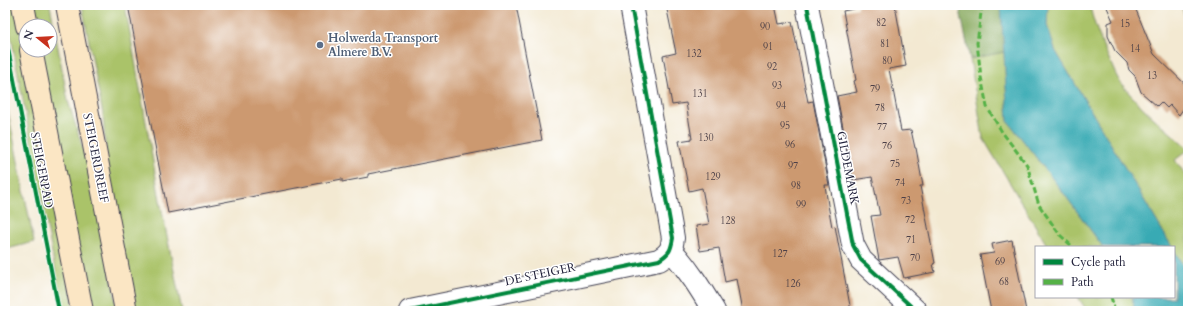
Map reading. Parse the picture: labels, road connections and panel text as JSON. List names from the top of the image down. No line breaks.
{"streets":{"main road":["STEIGERDREEF"],"street":["GILDEMARK","DE STEIGER"],"cycle path":["STEIGERPAD"]},"places":["Holwerda Transport Almere B.V."],"house_numbers":["82","15","90","81","91","14","132","80","92","13","93","79","131","94","78","95","77","130","96","76","75","97","129","74","98","73","99","72","128","71","127","70","69","68","126"],"legend":["Cycle path","Path"],"north":"left"}
